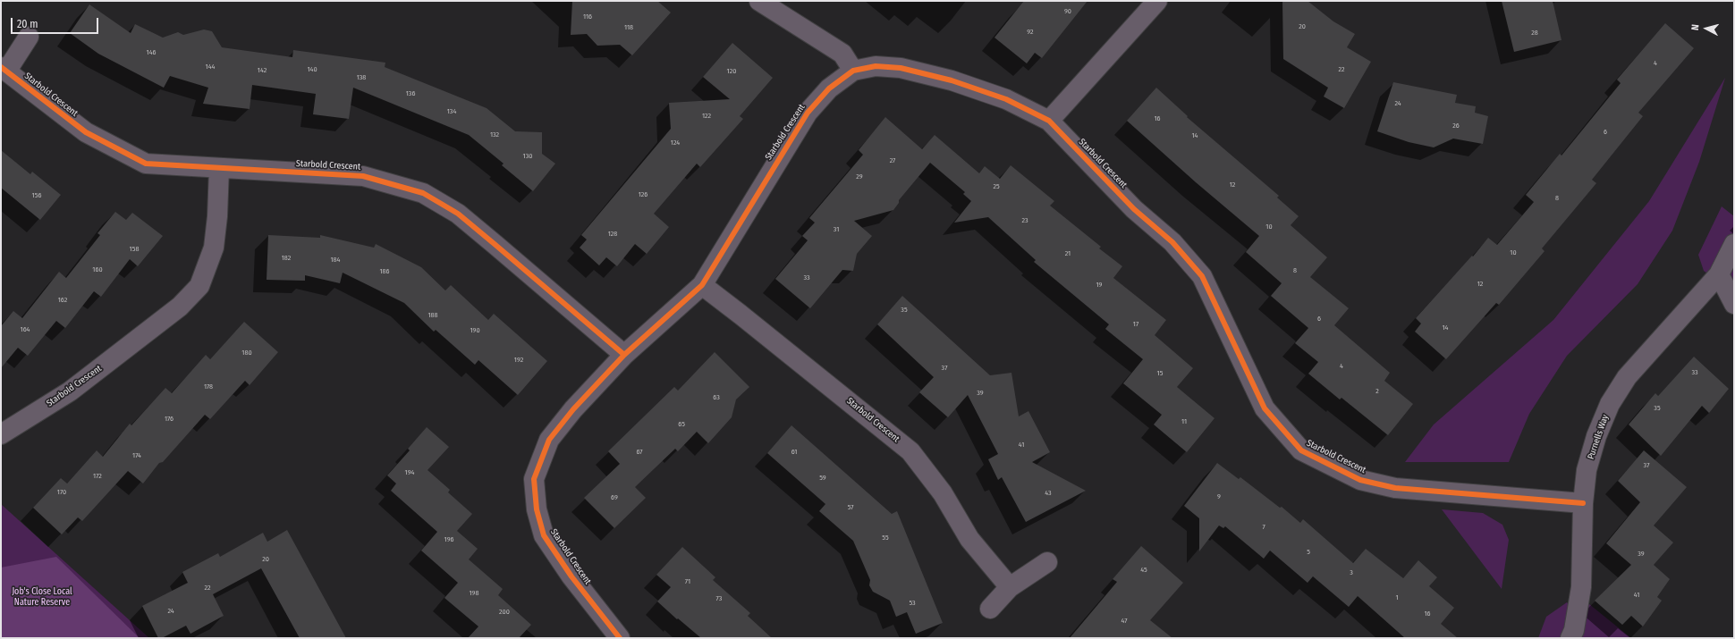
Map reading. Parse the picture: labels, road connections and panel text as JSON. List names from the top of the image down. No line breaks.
{"streets":{"street":["Starbold Crescent","Purnells Way"]},"crossings":[["Starbold Crescent","Purnells Way"]],"parks":["Job's Close Local Nature Reserve"],"house_numbers":["90","116","20","118","92","28","146","4","144","140","22","142","120","138","136","24","134","122","16","26","6","132","14","124","130","27","29","12","25","126","156","8","23","10","31","128","158","10","21","182","184","160","8","186","33","12","19","162","35","188","6","17","14","164","190","180","192","4","37","33","15","178","2","39","63","35","176","11","65","41","67","61","174","37","194","172","59","170","43","9","69","57","7","55","196","5","39","20","45","3","71","22","198","41","1","73","53","24","200","16","47"],"scale_bar":"20 m","north":"left"}
